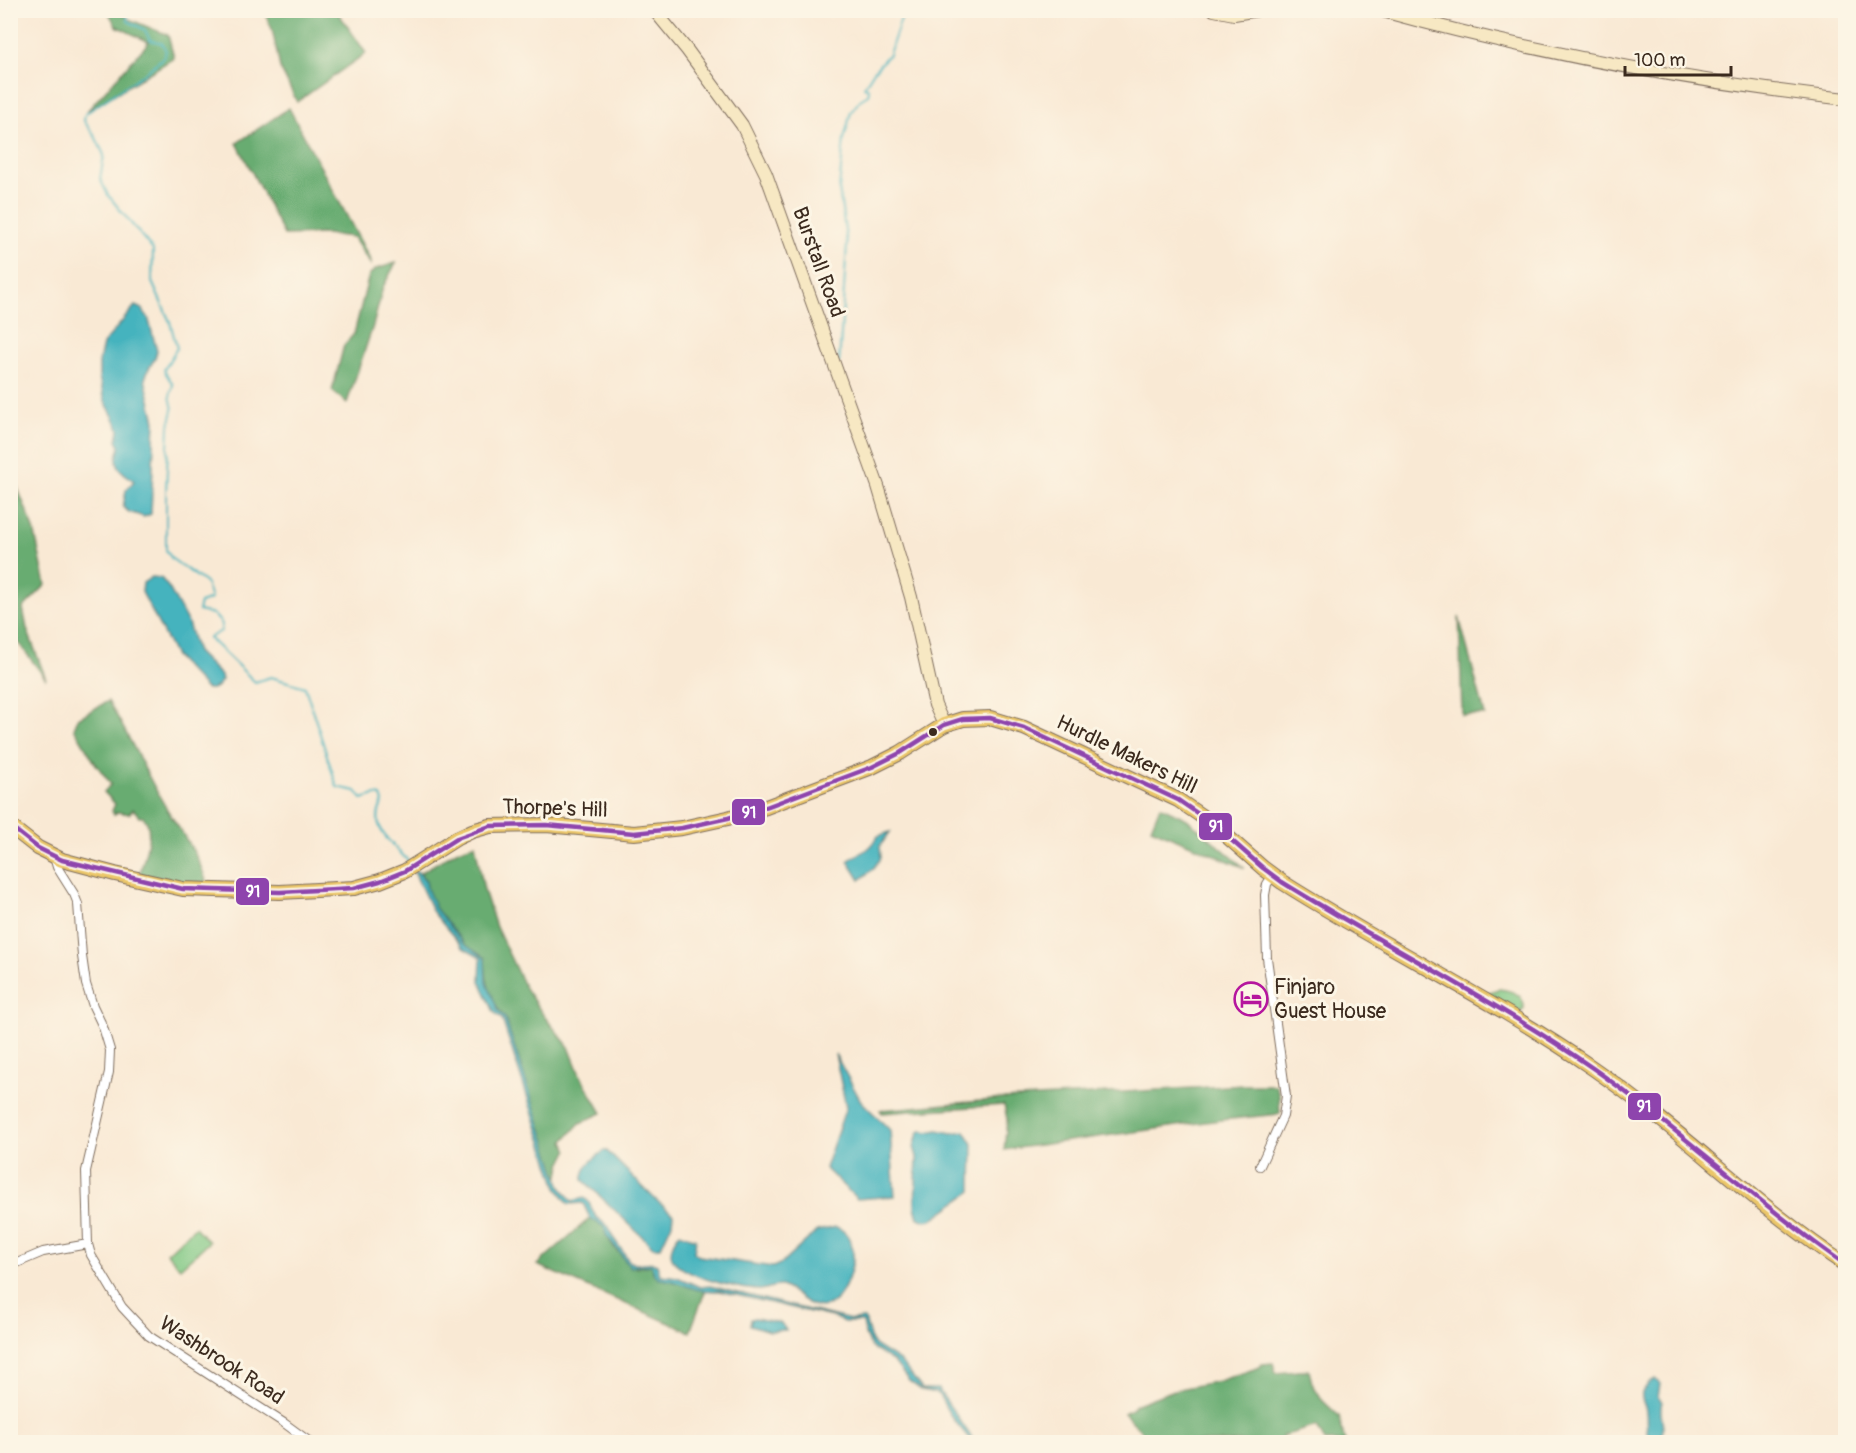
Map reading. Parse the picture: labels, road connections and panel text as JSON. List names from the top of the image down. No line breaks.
{"streets":{"main road":["Hurdle Makers Hill","Thorpe's Hill"],"street":["Burstall Road","Washbrook Road"]},"crossings":[["Burstall Road","Hurdle Makers Hill"],["Burstall Road","Thorpe's Hill"],["Hurdle Makers Hill","Thorpe's Hill"],["Thorpe's Hill","Washbrook Road"]],"places":{"hotel":["Finjaro Guest House"]},"lines":["transit line 91"],"scale_bar":"100 m"}
